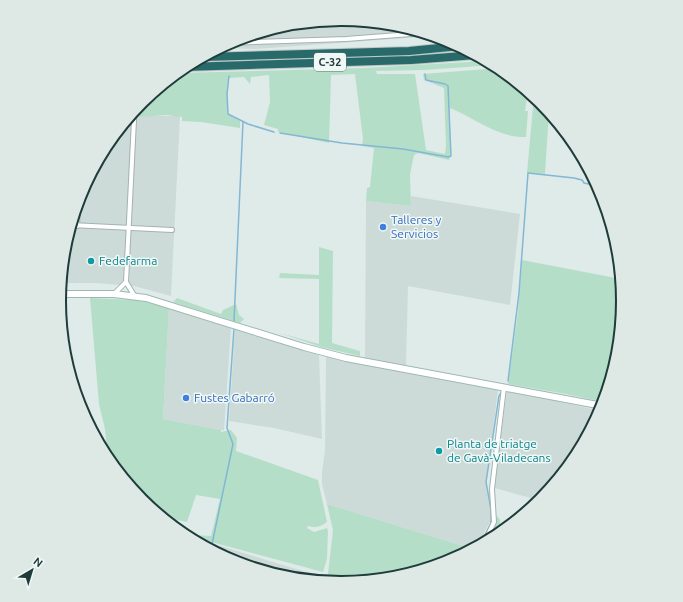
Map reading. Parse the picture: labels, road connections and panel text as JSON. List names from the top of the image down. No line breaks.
{"streets":{"highway":["C-32"]},"places":["Talleres y Servicios","Fedefarma","Fustes Gabarró","Planta de triatge de Gavà-Viladecans"],"north":"top right"}
